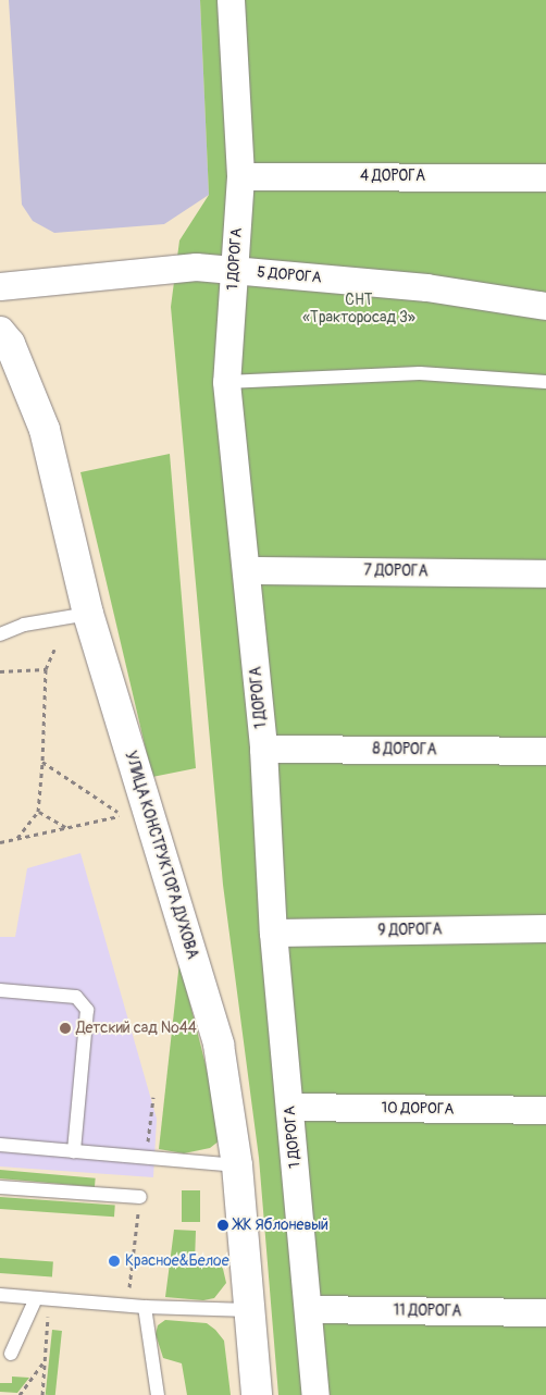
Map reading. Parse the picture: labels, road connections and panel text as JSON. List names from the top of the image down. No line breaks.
{"streets":{"street":["4 ДОРОГА","1 ДОРОГА","5 ДОРОГА","7 ДОРОГА","8 ДОРОГА","УЛИЦА КОНСТРУКТОРА ДУХОВА","9 ДОРОГА","10 ДОРОГА","11 ДОРОГА"]},"crossings":[["4 ДОРОГА","1 ДОРОГА"],["1 ДОРОГА","5 ДОРОГА"],["1 ДОРОГА","7 ДОРОГА"],["1 ДОРОГА","8 ДОРОГА"],["1 ДОРОГА","9 ДОРОГА"],["1 ДОРОГА","10 ДОРОГА"],["1 ДОРОГА","11 ДОРОГА"]],"parks":["СНТ «Тракторосад 3»"],"places":["Детский сад №44","ЖК Яблоневый","Красное&Белое"]}
